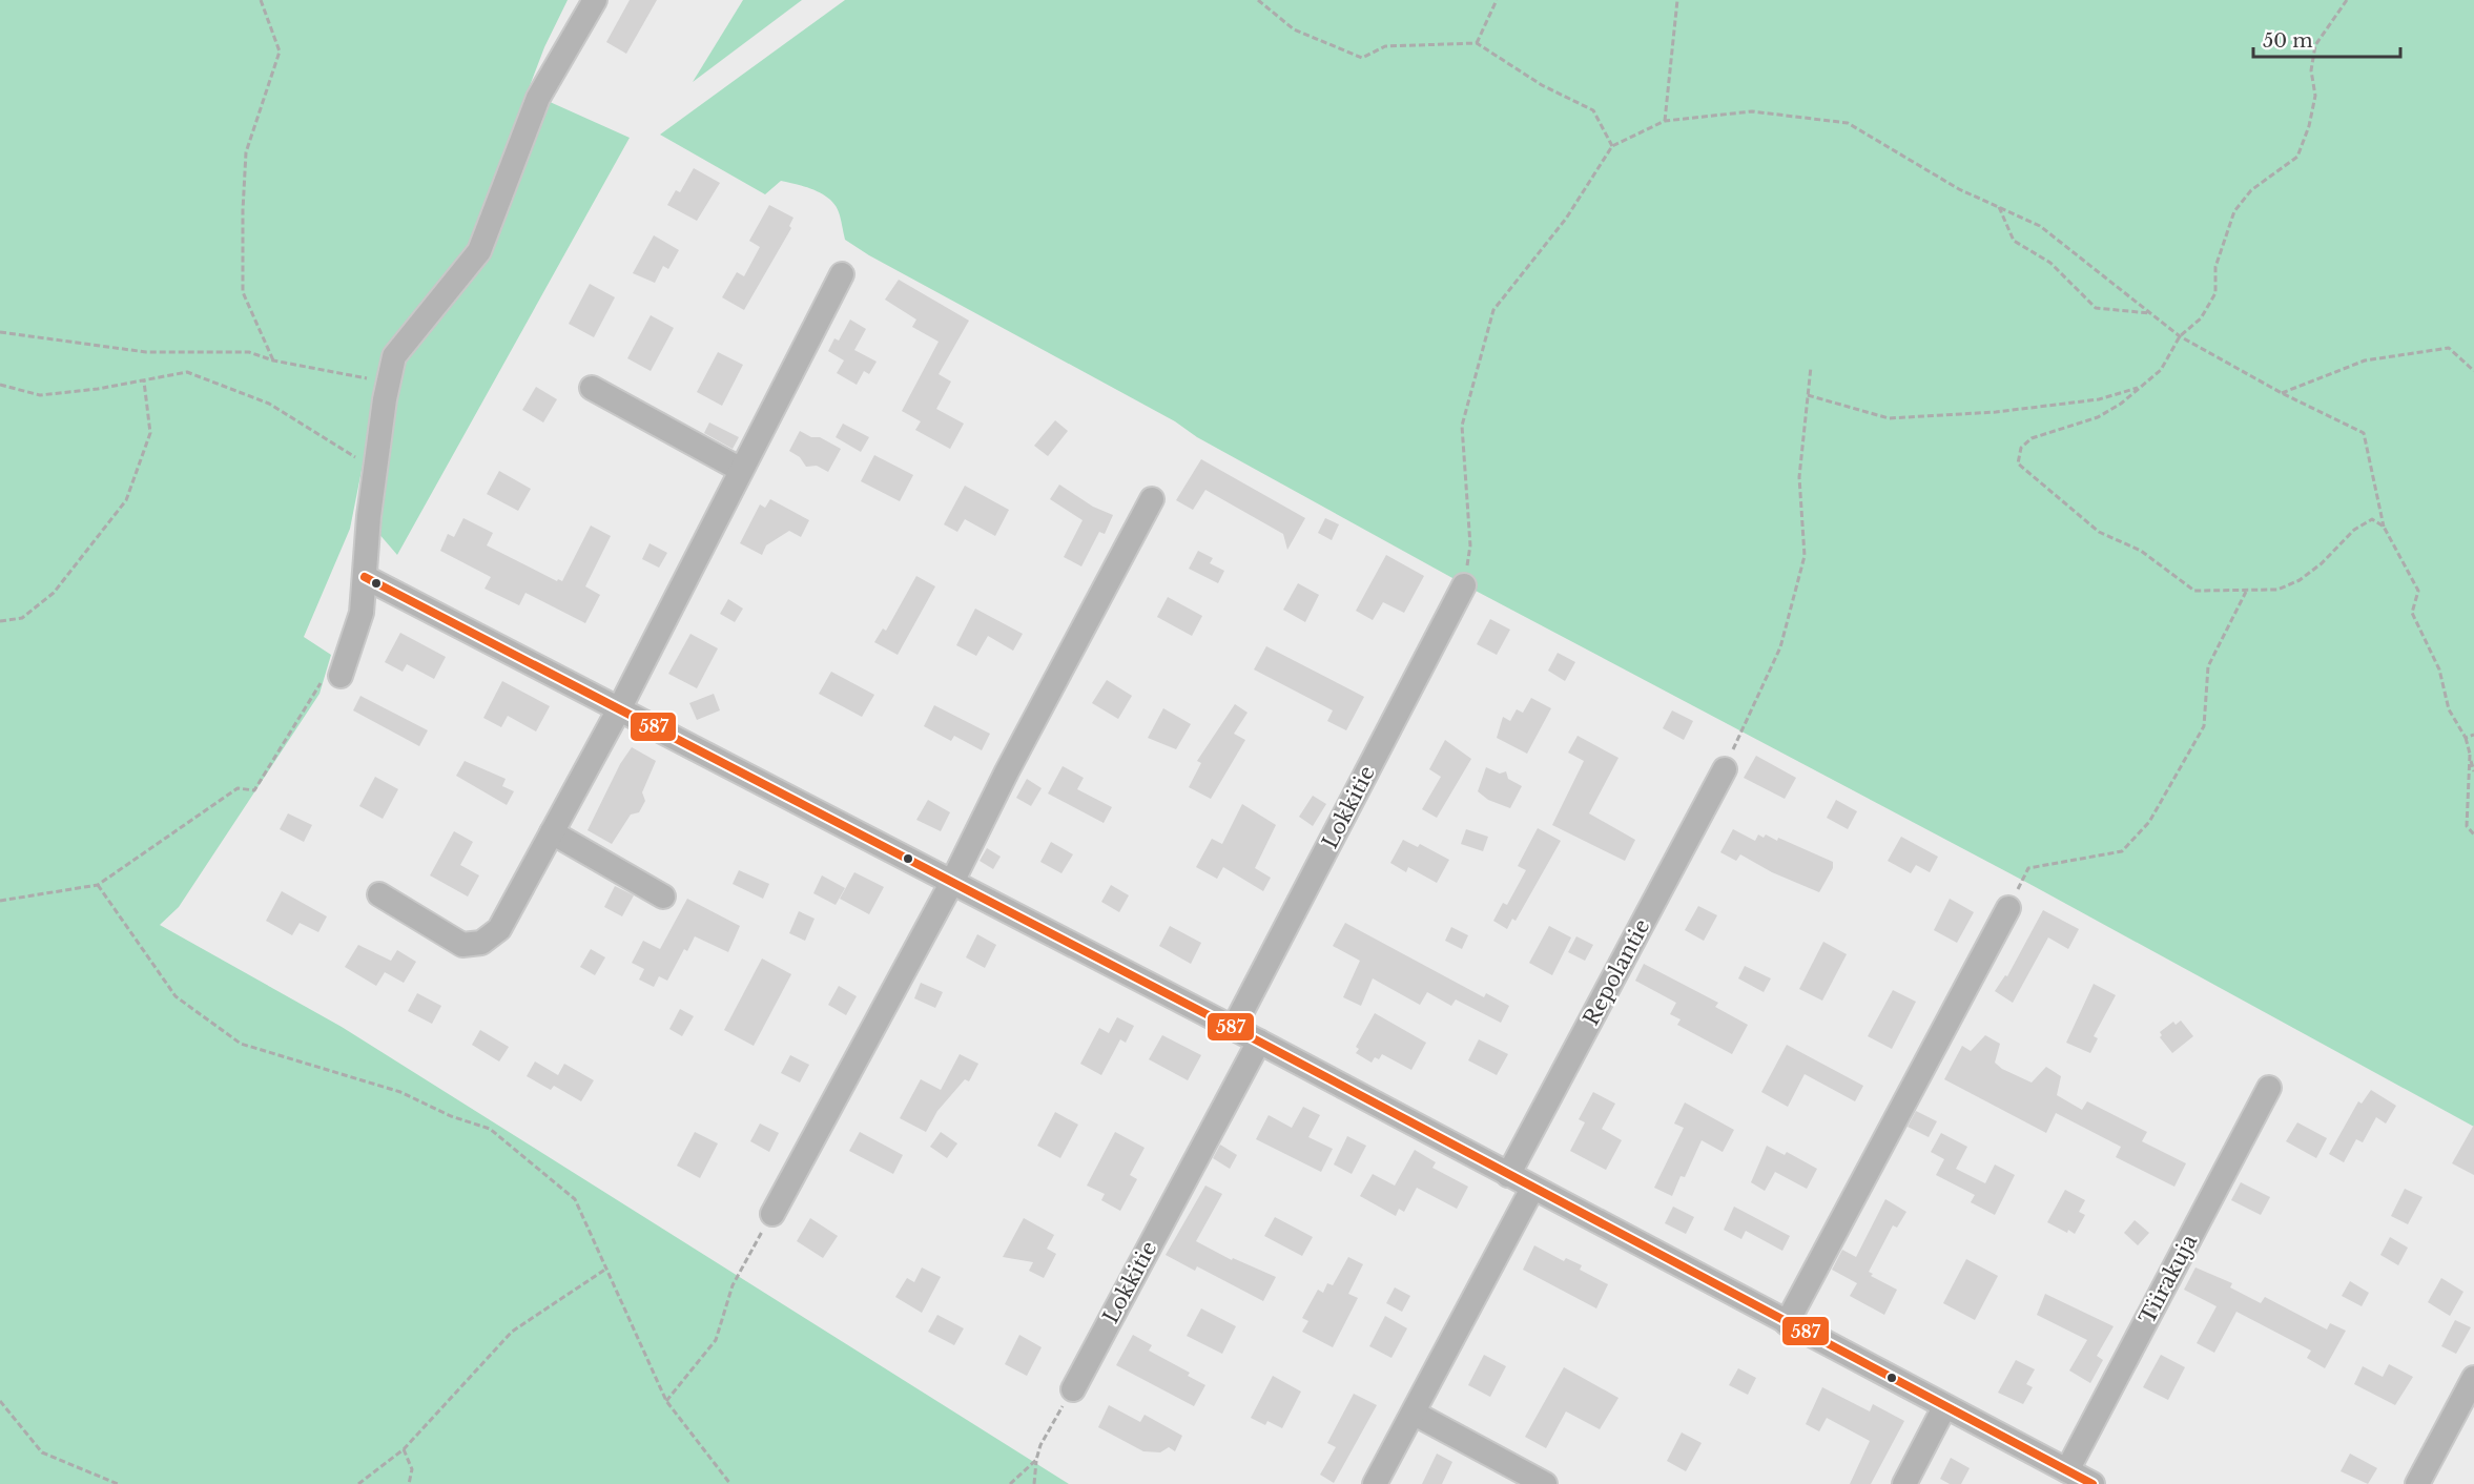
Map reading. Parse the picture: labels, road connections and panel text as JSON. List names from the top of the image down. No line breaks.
{"streets":{"street":["Lokkitie","Repolantie","Tiirakuja"]},"lines":["transit line 587"],"scale_bar":"50 m"}
